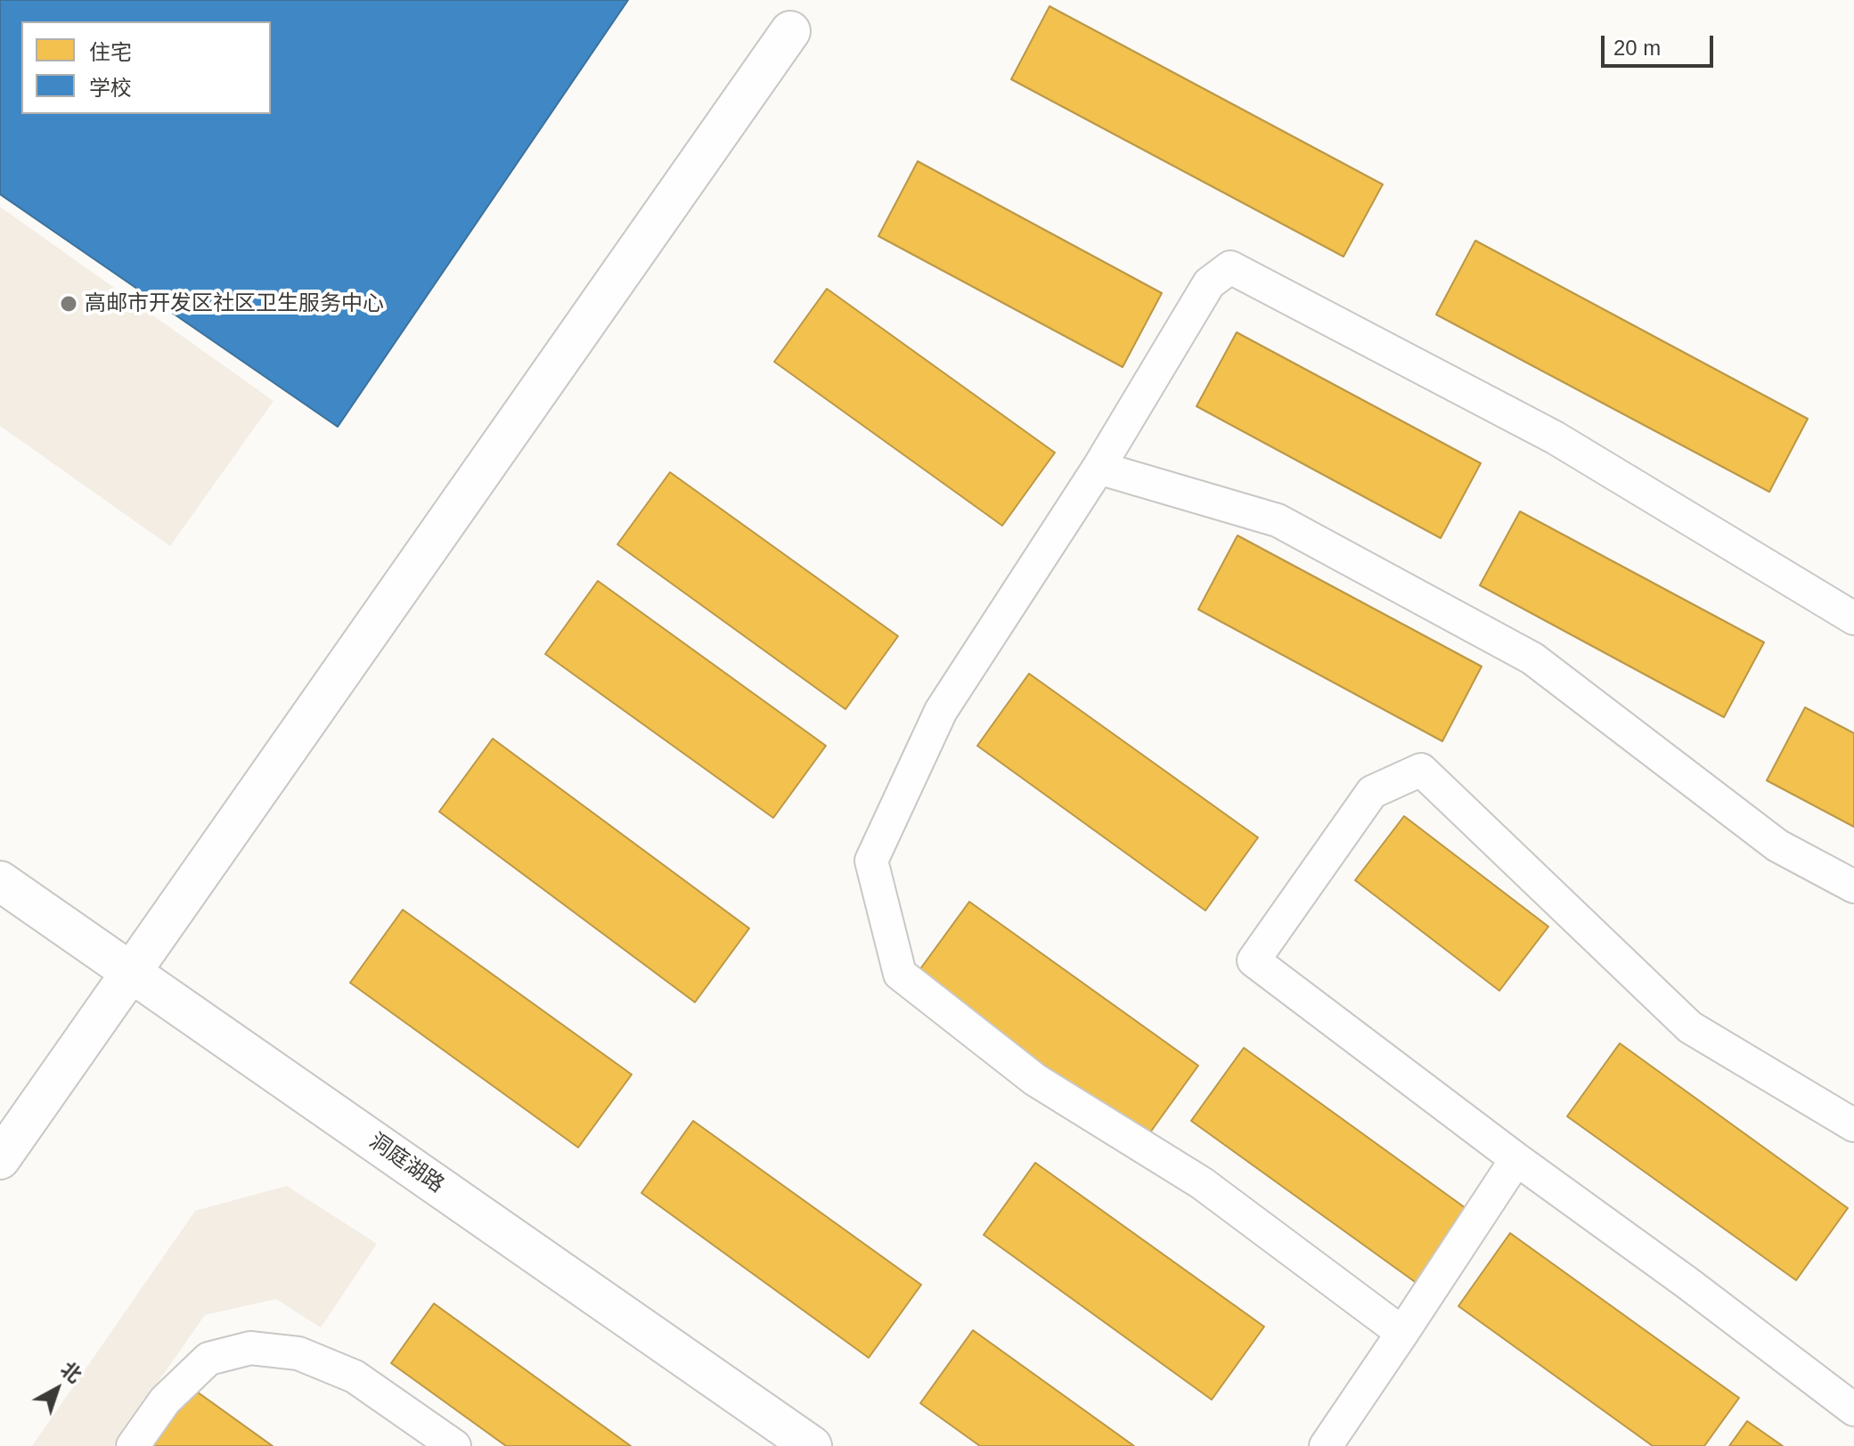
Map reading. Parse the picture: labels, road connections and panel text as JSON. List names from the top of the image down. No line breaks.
{"streets":{"street":["洞庭湖路"]},"places":["高邮市开发区社区卫生服务中心"],"legend":["住宅","学校"],"scale_bar":"20 m","north":"top right"}
